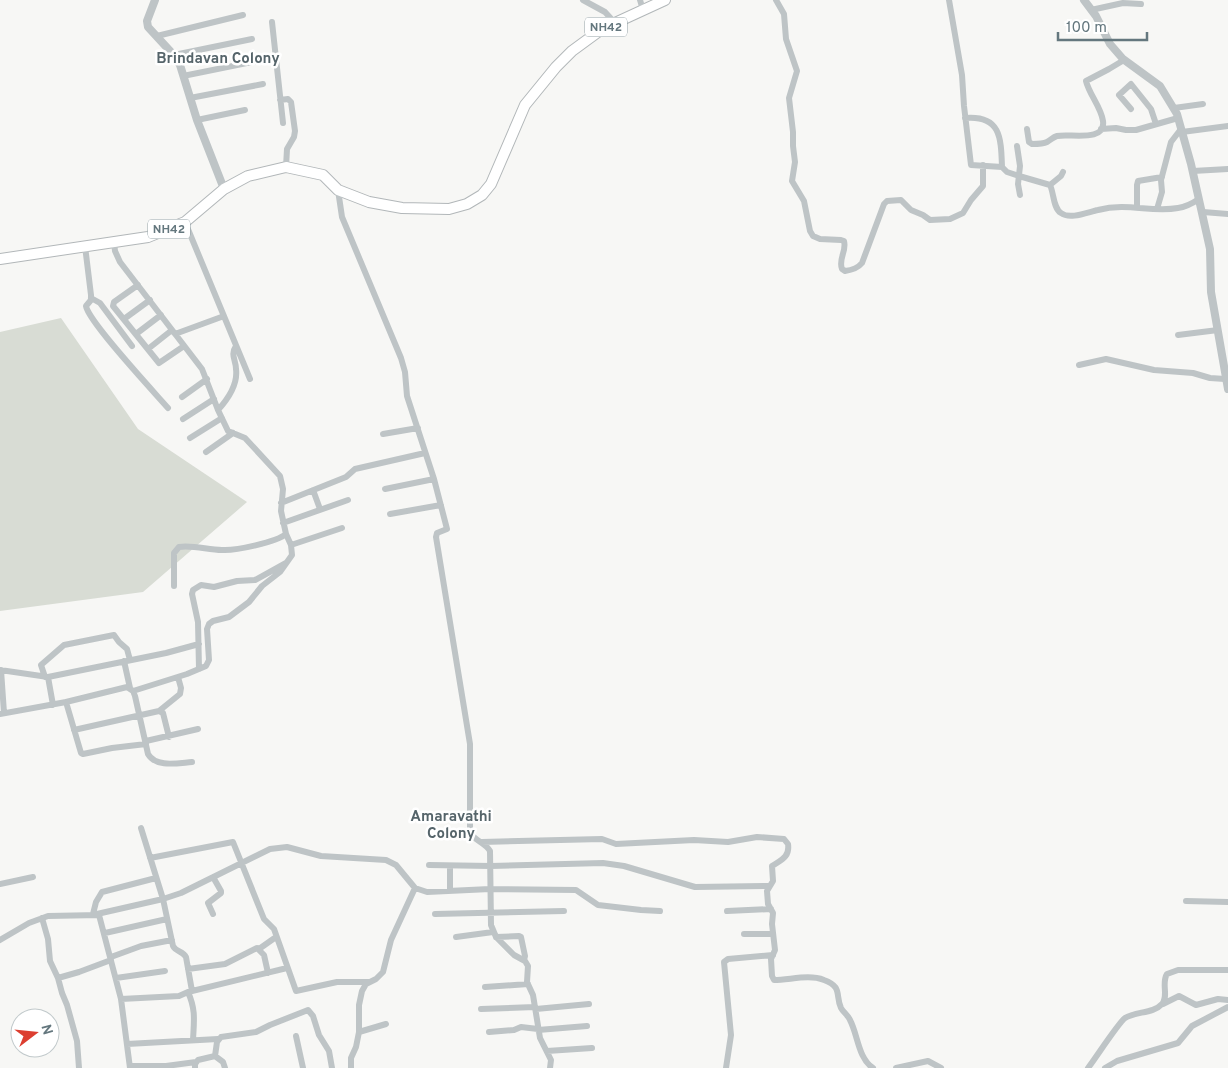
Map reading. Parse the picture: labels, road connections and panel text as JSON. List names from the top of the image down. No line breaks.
{"streets":{"highway":["NH42"]},"districts":["Brindavan Colony","Amaravathi Colony"],"scale_bar":"100 m","north":"right"}
